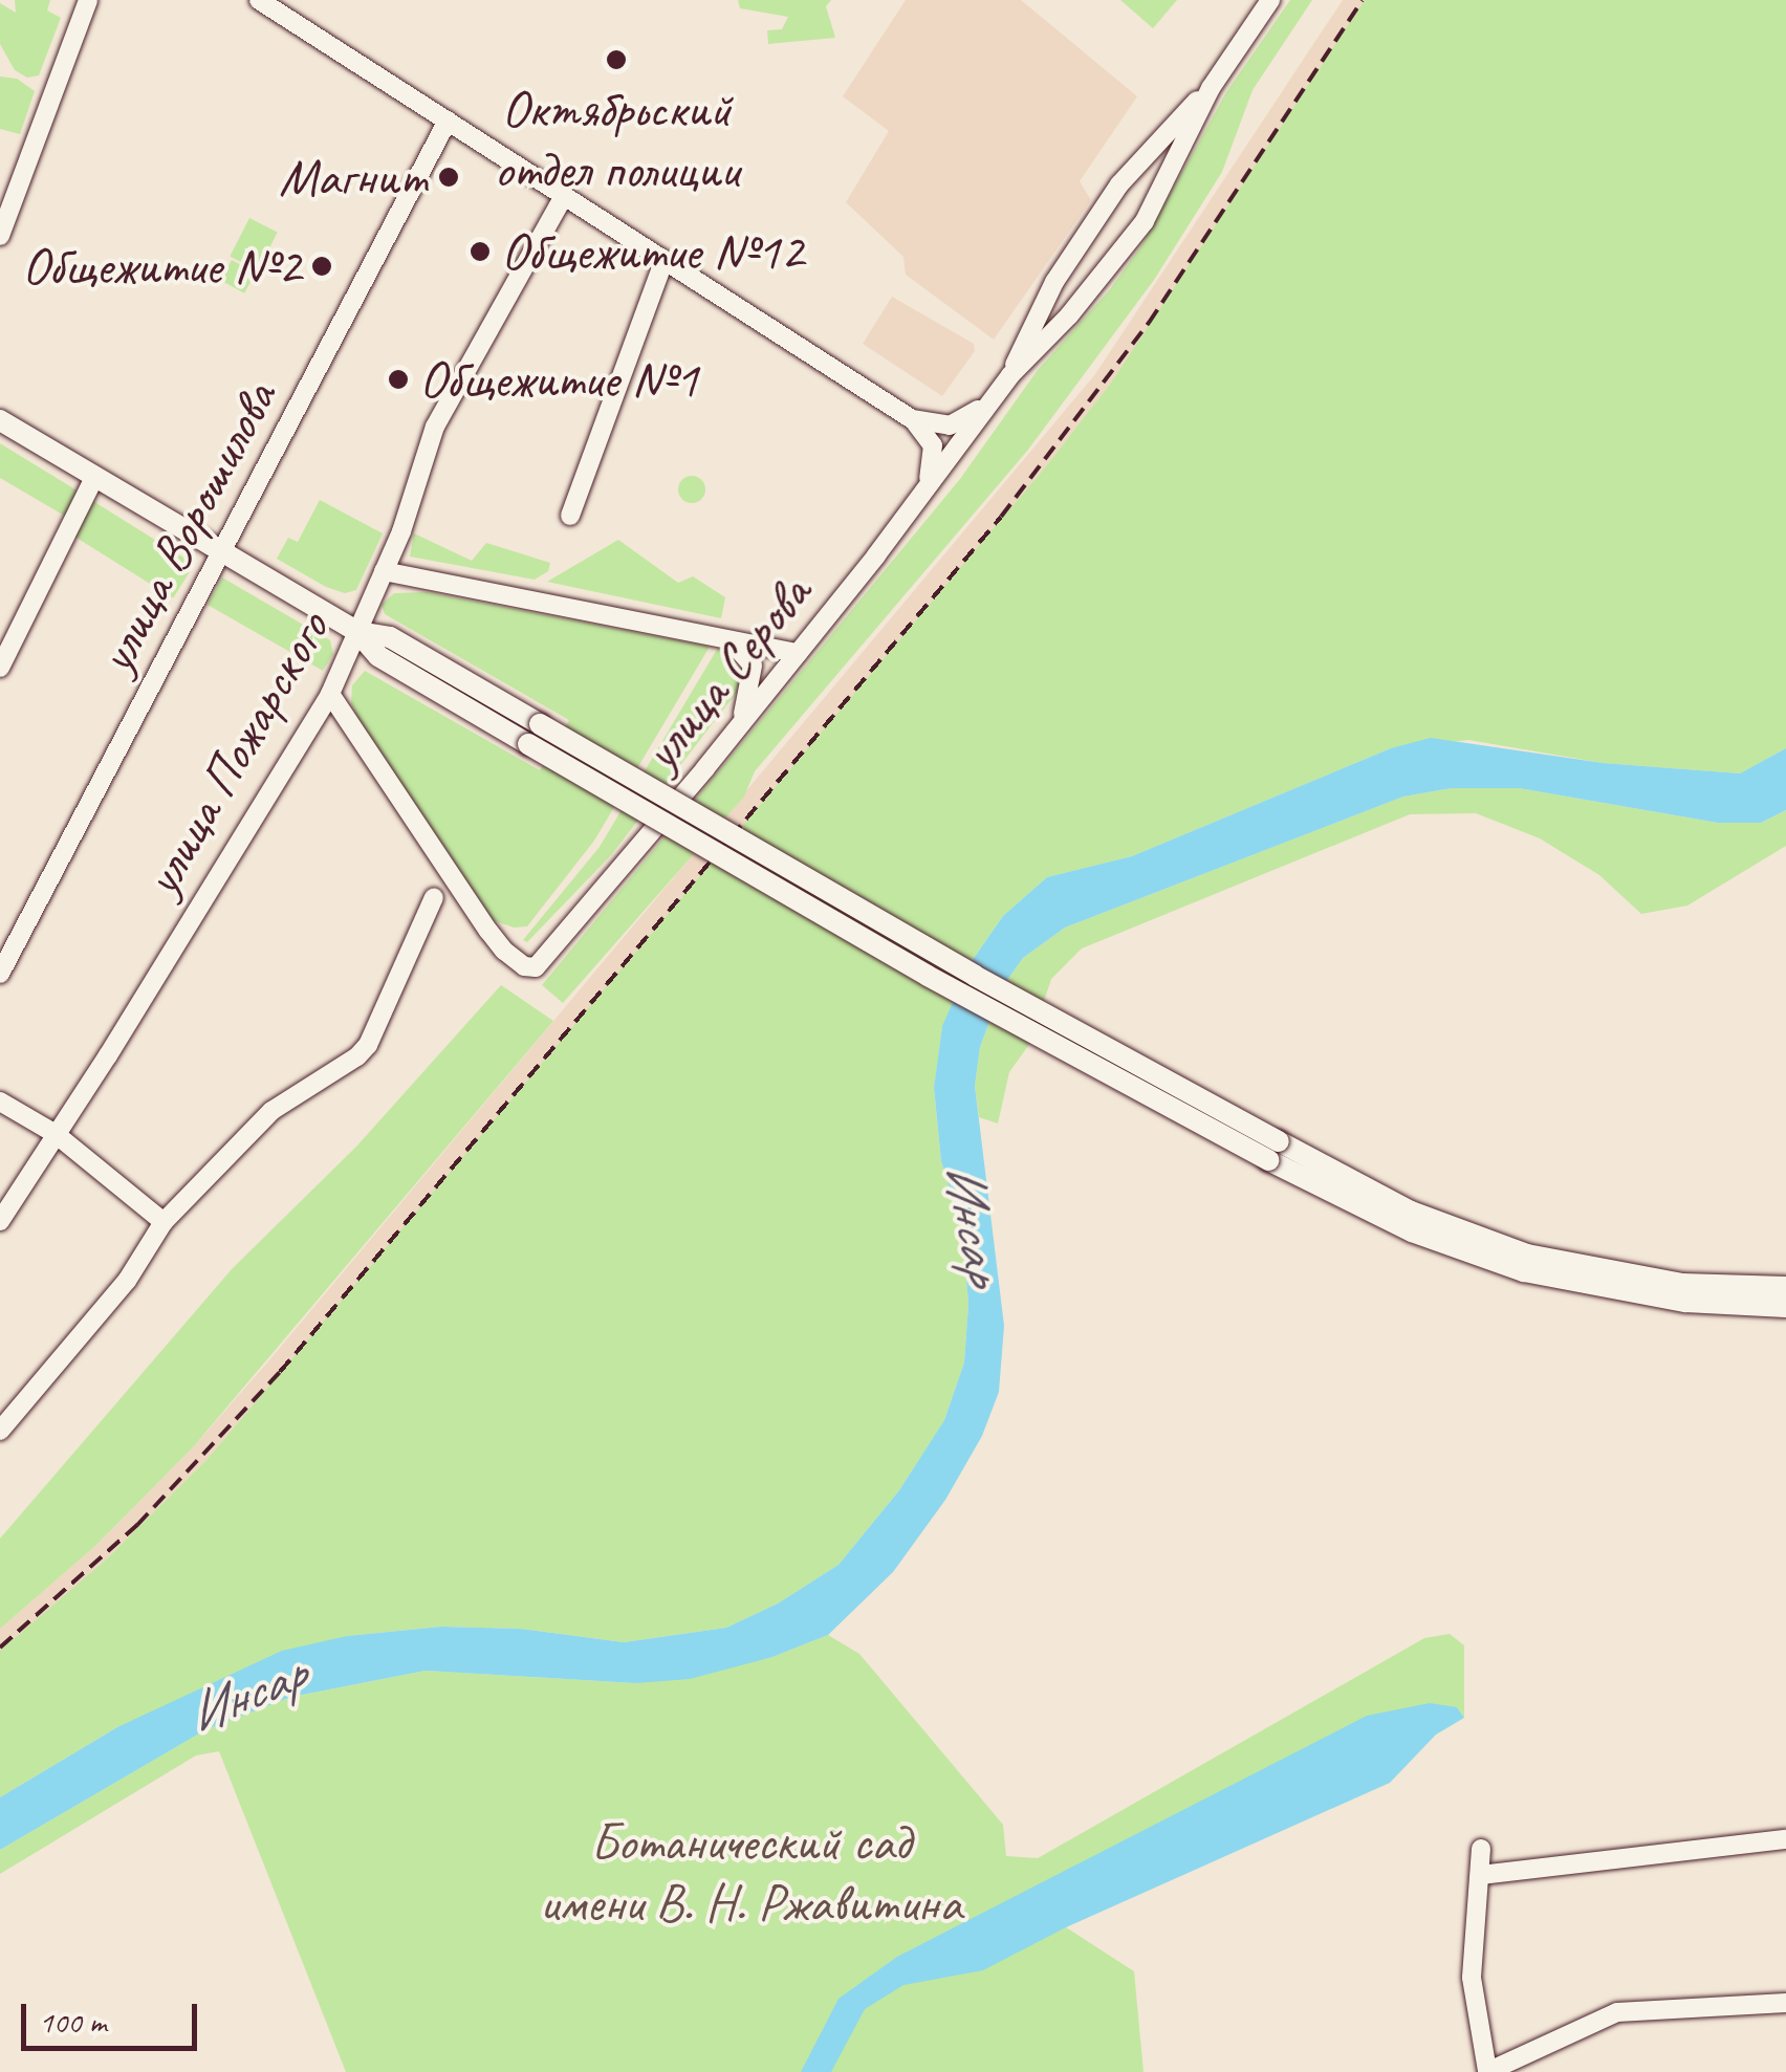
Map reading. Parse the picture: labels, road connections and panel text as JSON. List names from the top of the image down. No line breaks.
{"streets":{"street":["улица Ворошилова","улица Серова","улица Пожарского"]},"crossings":[["улица Серова","улица Пожарского"]],"water":["Инсар"],"parks":["Ботанический сад имени В. Н. Ржавитина"],"places":["Октябрьский отдел полиции","Магнит","Общежитие №12","Общежитие №2","Общежитие №1"],"scale_bar":"100 m"}
